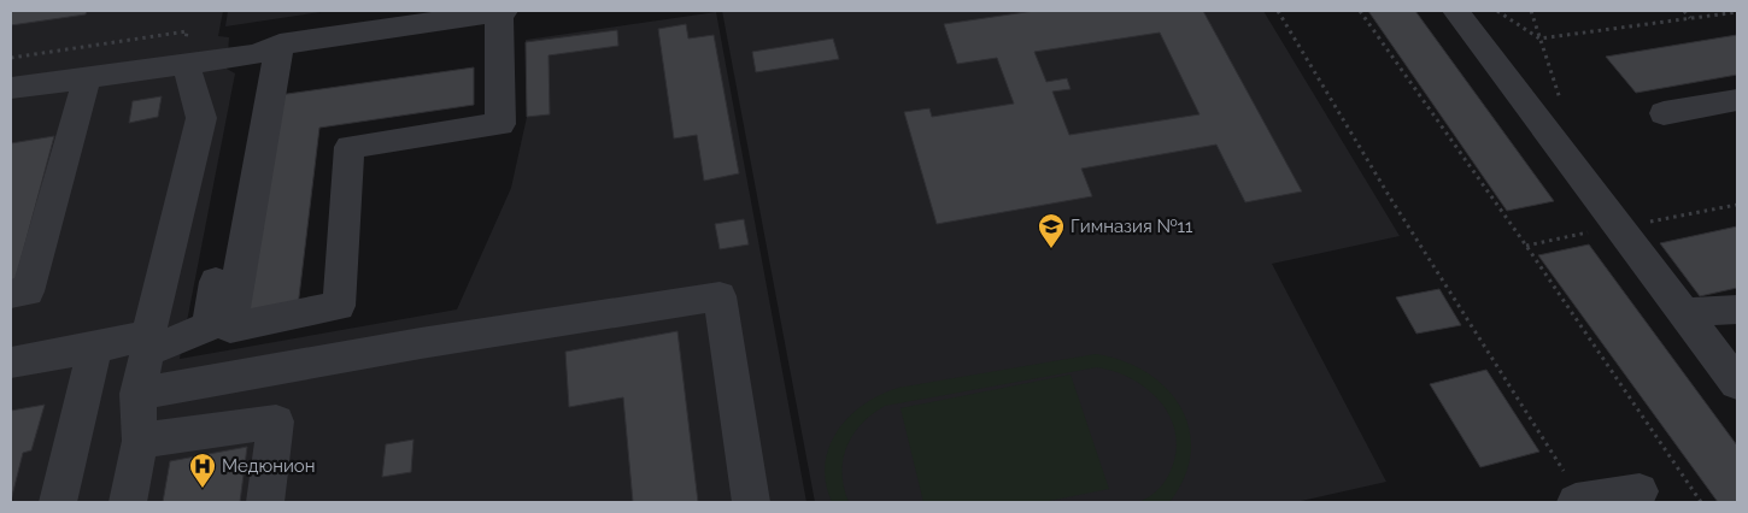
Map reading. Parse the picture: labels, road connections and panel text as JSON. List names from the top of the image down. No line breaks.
{"places":{"school or university":["Гимназия №11"],"hospital":["Медюнион"]}}
